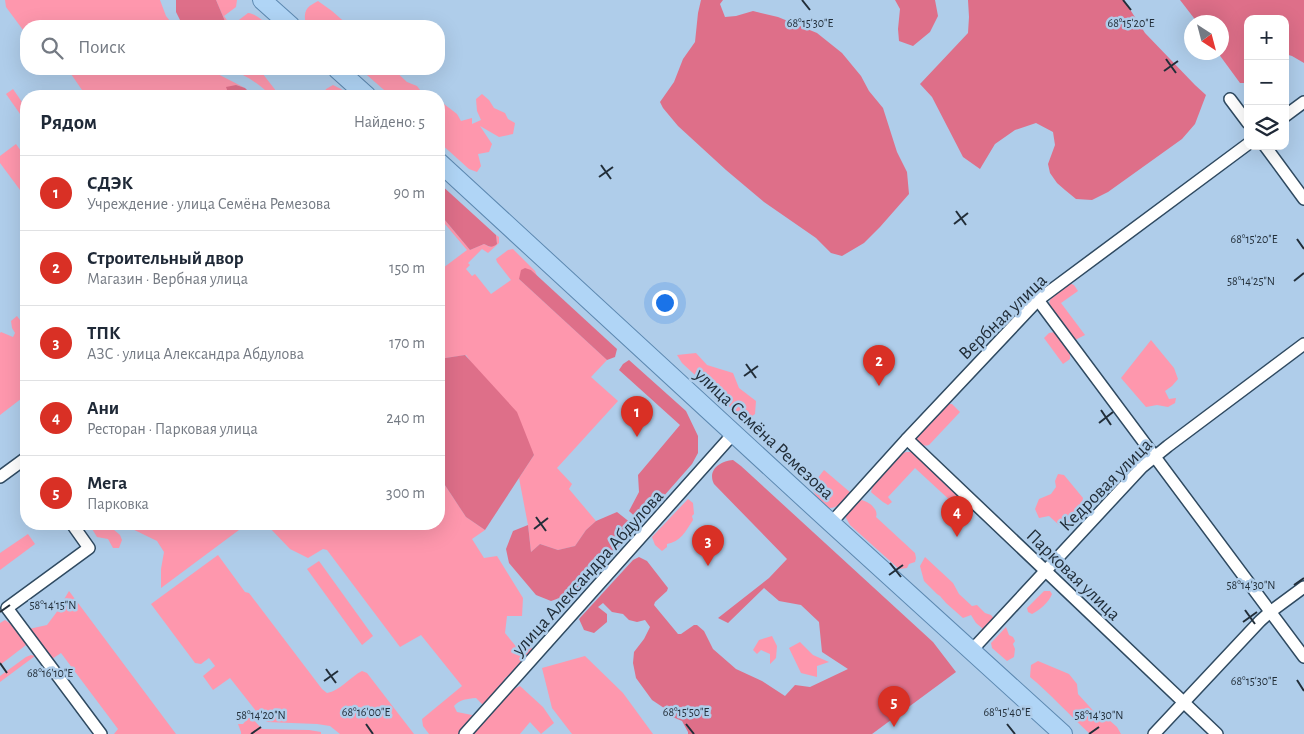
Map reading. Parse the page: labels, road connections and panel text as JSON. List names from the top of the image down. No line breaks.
{"streets":{"main road":["улица Семёна Ремезова"],"street":["Вербная улица","Кедровая улица","улица Александра Абдулова","Парковая улица"]},"crossings":[["Вербная улица","улица Семёна Ремезова"],["Вербная улица","Парковая улица"],["улица Семёна Ремезова","Кедровая улица"],["улица Семёна Ремезова","улица Александра Абдулова"],["Кедровая улица","Парковая улица"]],"north":"bottom right","page":{"map_buttons":["+","−"],"search":"Поиск","heading":["Рядом","Найдено: 5"],"list":[{"mark":"1","name":"СДЭК","note":"Учреждение · улица Семёна Ремезова","value":"90 m"},{"mark":"2","name":"Строительный двор","note":"Магазин · Вербная улица","value":"150 m"},{"mark":"3","name":"ТПК","note":"АЗС · улица Александра Абдулова","value":"170 m"},{"mark":"4","name":"Ани","note":"Ресторан · Парковая улица","value":"240 m"},{"mark":"5","name":"Мега","note":"Парковка","value":"300 m"}],"pins":["2","1","4","3","5"]},"coordinates":["68°15'30\"E","68°15'20\"E","58°14'25\"N","58°14'30\"N","58°14'15\"N","68°16'10\"E","68°16'00\"E","68°15'50\"E","68°15'40\"E","58°14'20\"N"]}
